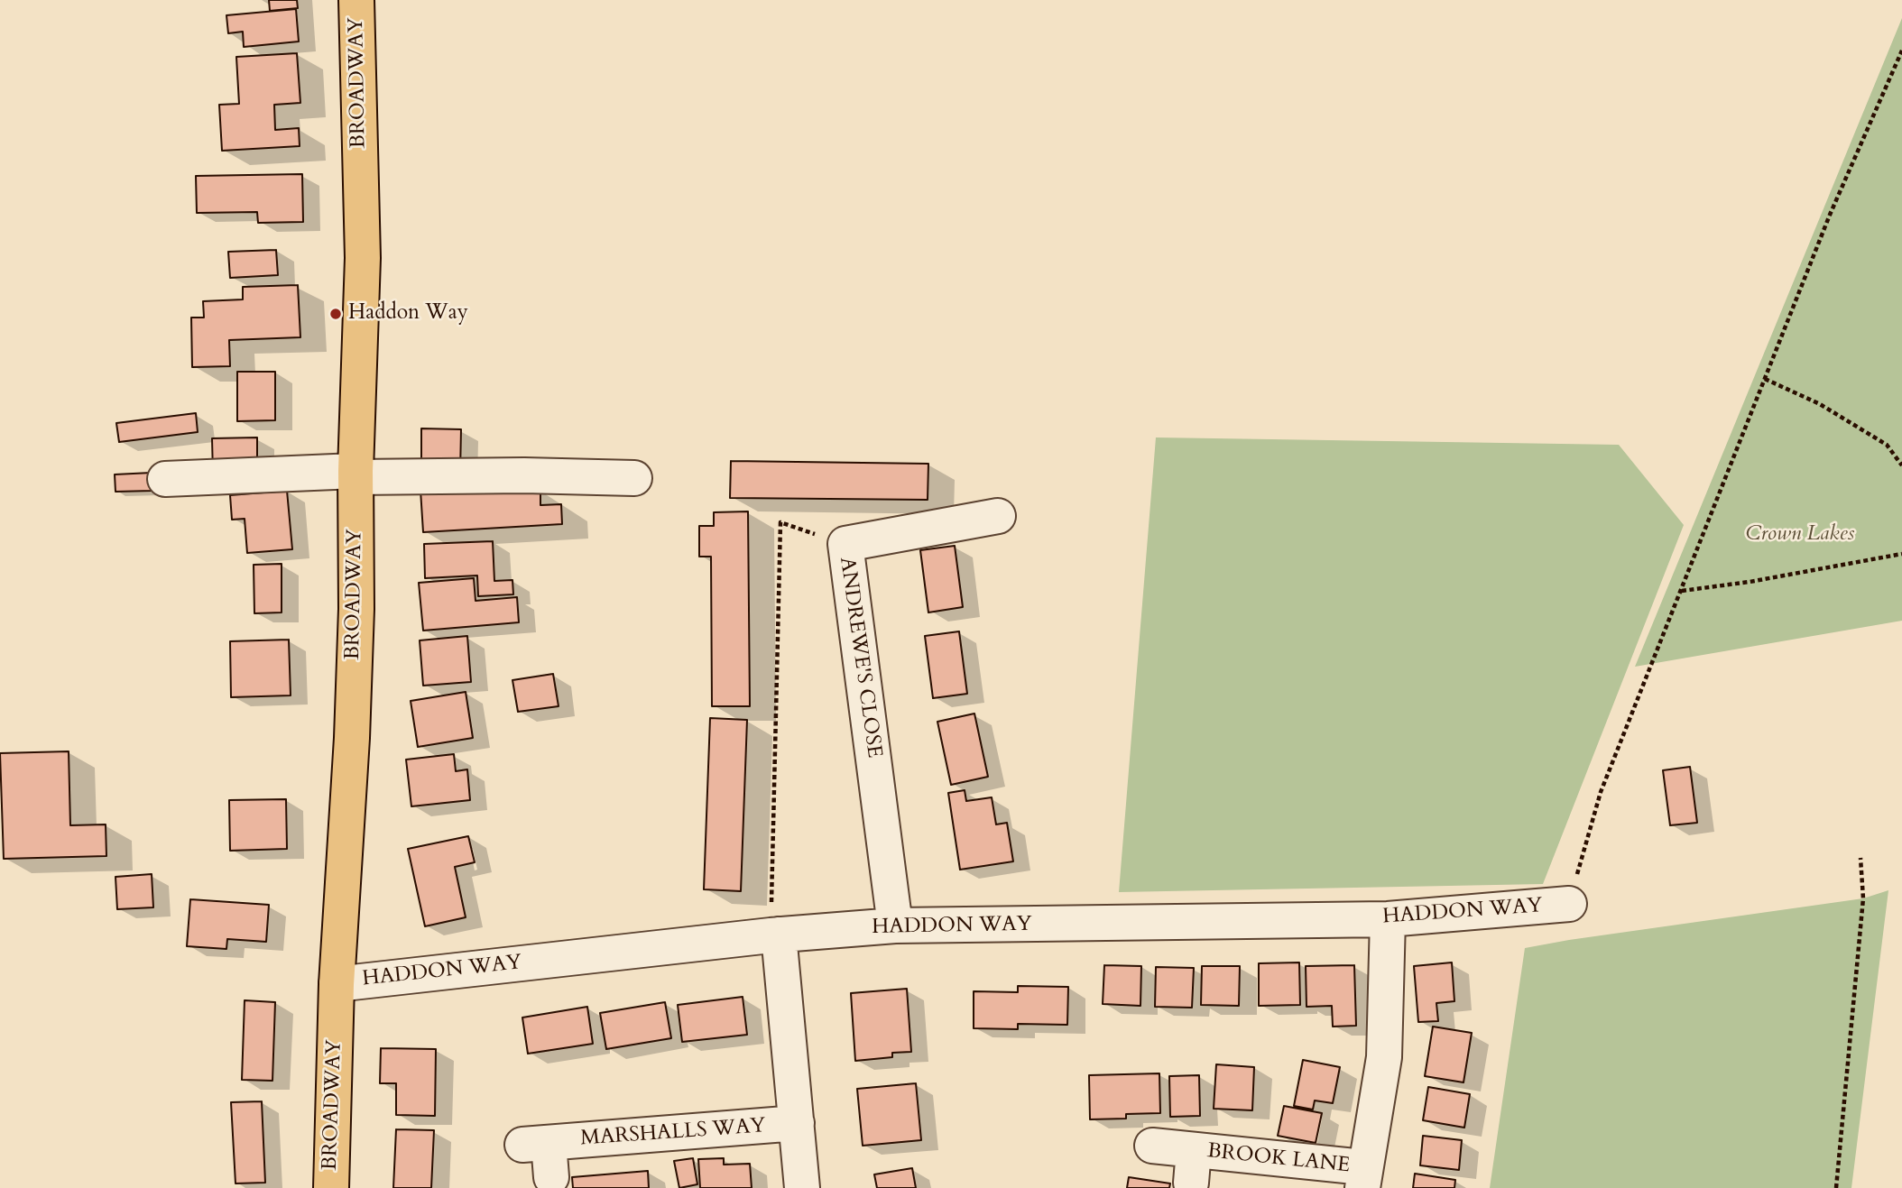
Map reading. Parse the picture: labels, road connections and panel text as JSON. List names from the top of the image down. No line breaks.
{"streets":{"main road":["BROADWAY"],"street":["ANDREWE'S CLOSE","HADDON WAY","MARSHALLS WAY","BROOK LANE"]},"crossings":[["BROADWAY","HADDON WAY"],["ANDREWE'S CLOSE","HADDON WAY"],["HADDON WAY","MARSHALLS WAY"]],"parks":["Crown Lakes"],"places":["Haddon Way"]}
